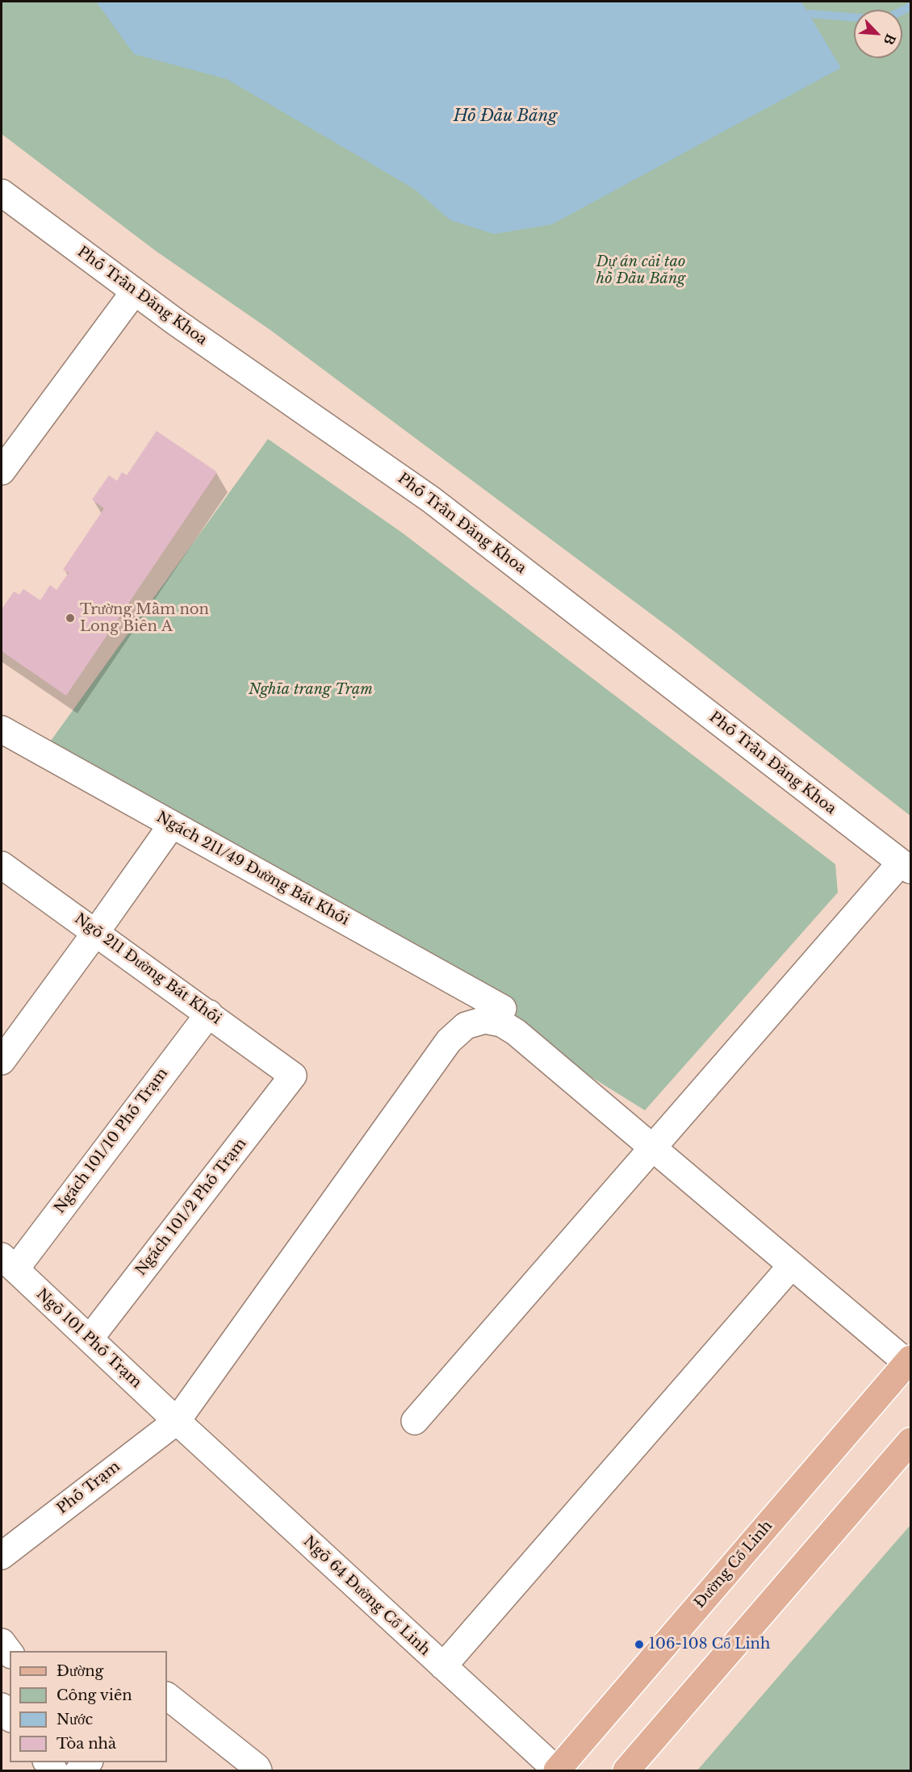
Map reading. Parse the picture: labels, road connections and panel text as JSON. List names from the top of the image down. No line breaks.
{"streets":{"main road":["Đường Cổ Linh"],"street":["Phố Trần Đăng Khoa","Ngách 211/49 Đường Bát Khối","Ngõ 211 Đường Bát Khối","Ngách 101/10 Phố Trạm","Ngách 101/2 Phố Trạm","Ngõ 101 Phố Trạm","Phố Trạm","Ngõ 64 Đường Cổ Linh"]},"crossings":[["Ngõ 211 Đường Bát Khối","Ngách 101/10 Phố Trạm"],["Ngõ 211 Đường Bát Khối","Ngách 101/2 Phố Trạm"],["Ngách 101/10 Phố Trạm","Ngõ 101 Phố Trạm"],["Ngách 101/2 Phố Trạm","Ngõ 101 Phố Trạm"],["Ngõ 101 Phố Trạm","Phố Trạm"],["Ngõ 101 Phố Trạm","Ngõ 64 Đường Cổ Linh"],["Phố Trạm","Đường Cổ Linh"],["Phố Trạm","Ngõ 64 Đường Cổ Linh"],["Đường Cổ Linh","Ngõ 64 Đường Cổ Linh"]],"water":["Hồ Đầu Băng"],"parks":["Dự án cải tạo hồ Đầu Băng","Nghĩa trang Trạm"],"places":["Trường Mầm non Long Biên A","106-108 Cổ Linh"],"legend":["Đường","Công viên","Nước","Tòa nhà"],"north":"bottom right"}
